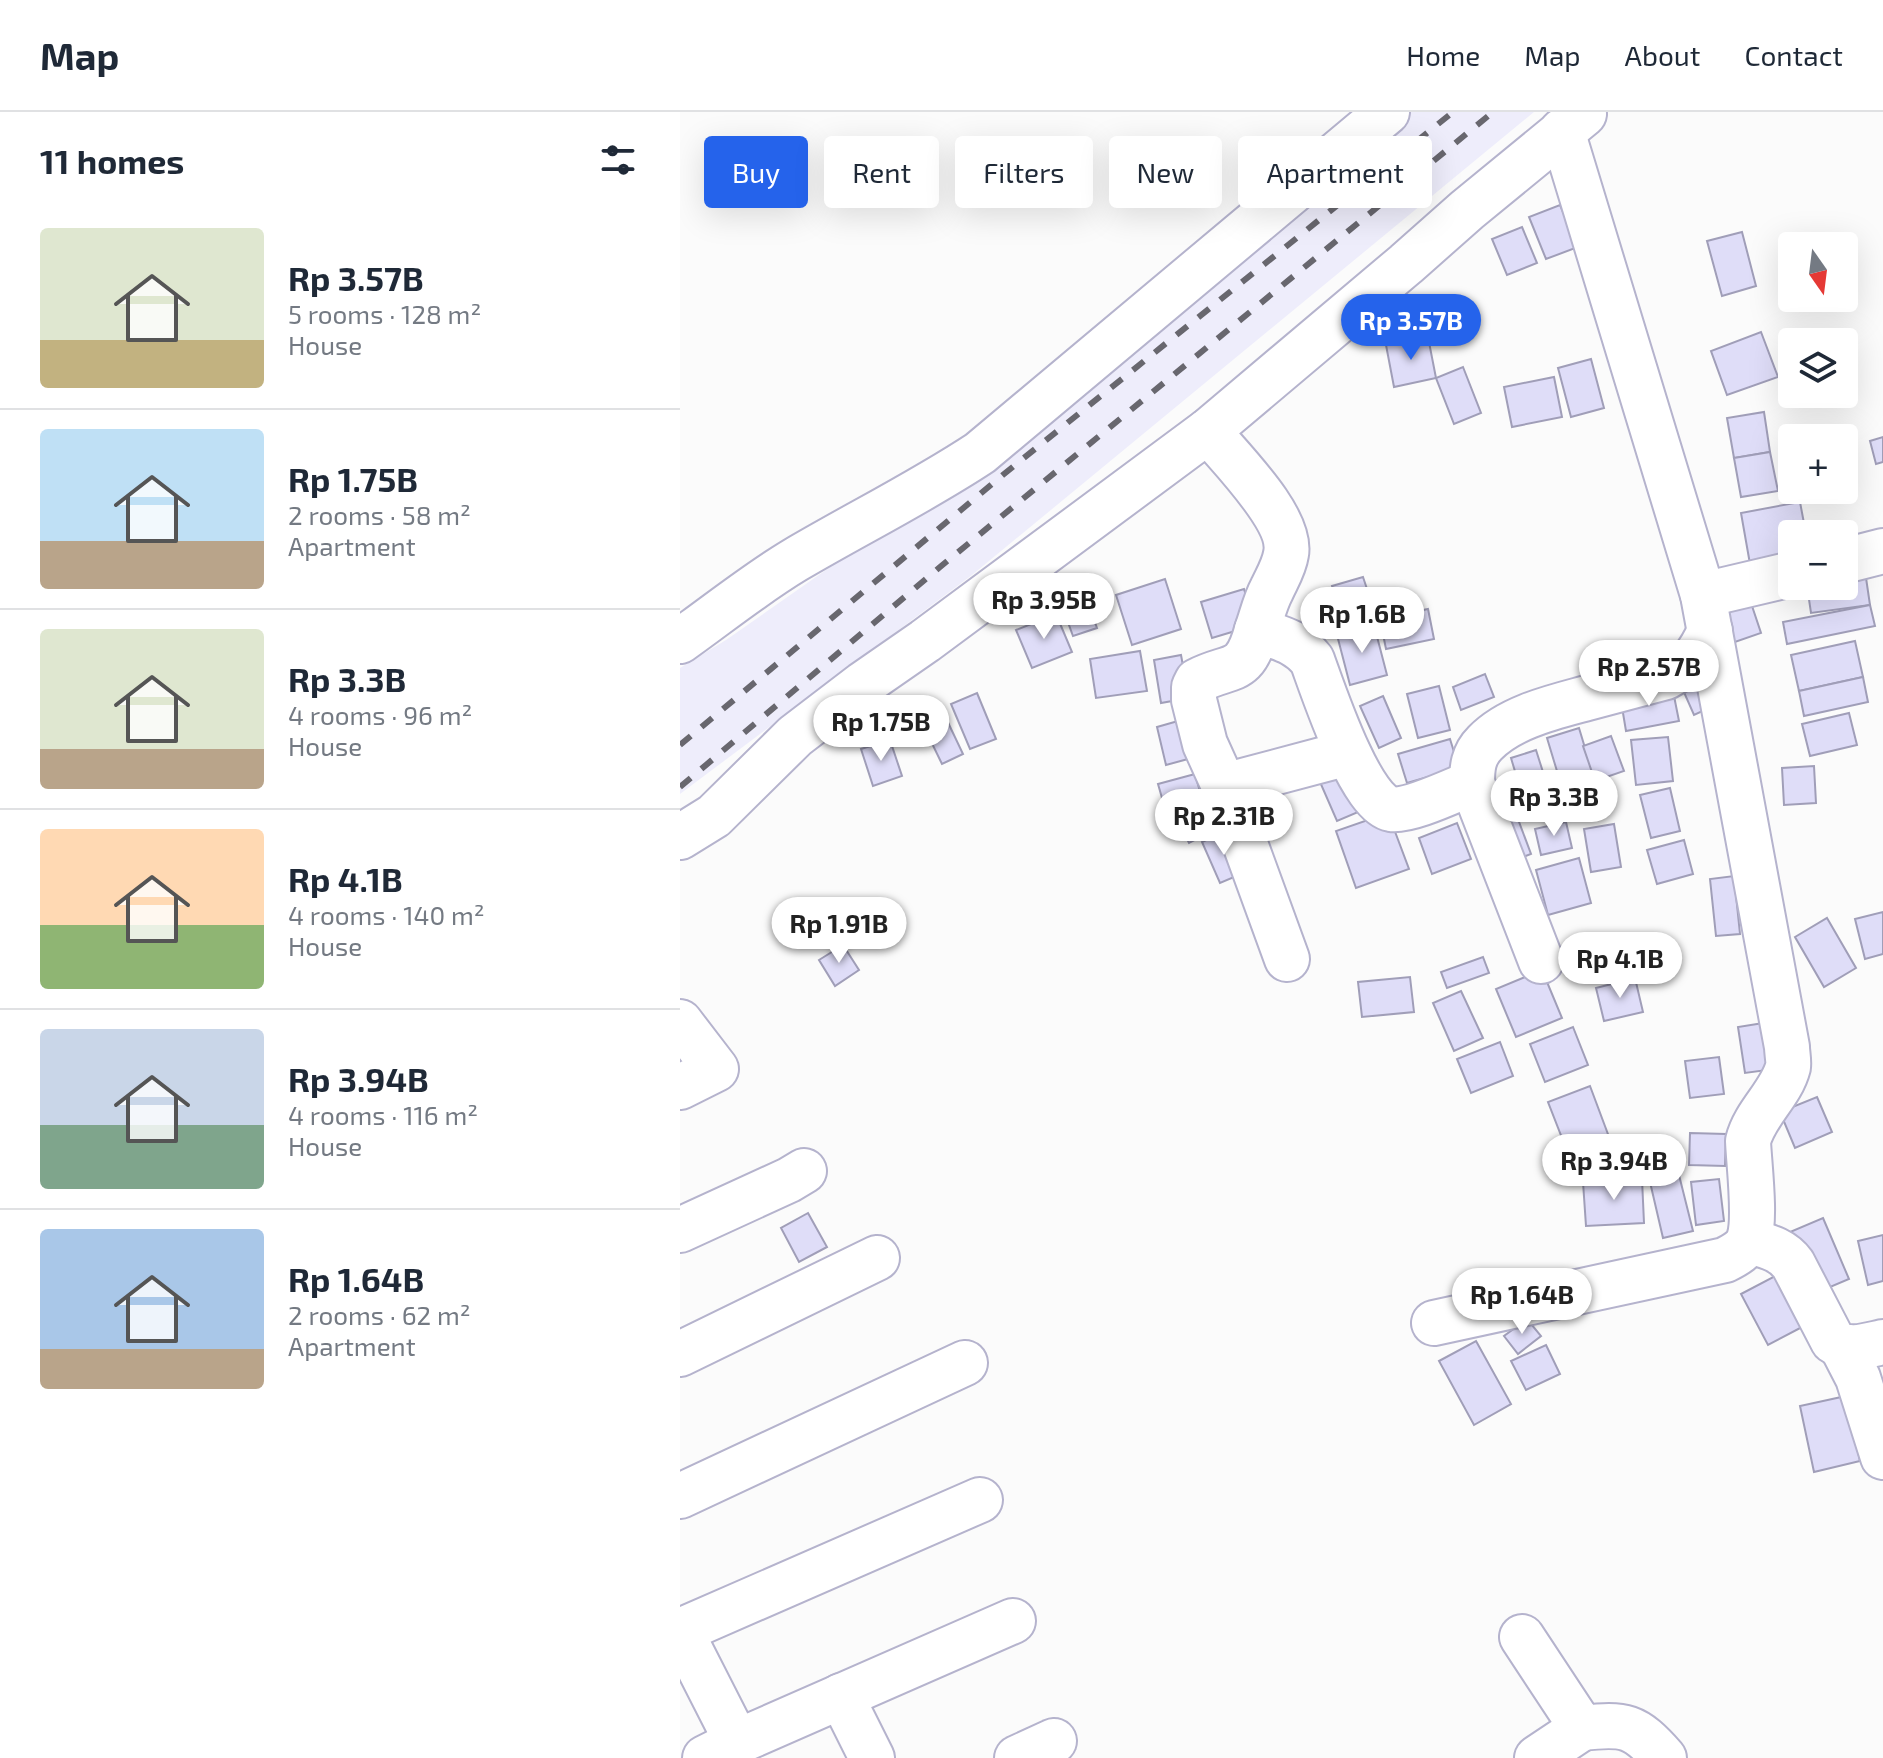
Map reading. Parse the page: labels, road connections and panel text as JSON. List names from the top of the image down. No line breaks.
{"north":"bottom","page":{"header":"Map","nav":["Home","Map","About","Contact"],"heading":"11 homes","chip":["Buy","Rent","Filters","New","Apartment"],"list":[{"name":"Rp 3.57B","note":"5 rooms · 128 m² · House"},{"name":"Rp 1.75B","note":"2 rooms · 58 m² · Apartment"},{"name":"Rp 3.3B","note":"4 rooms · 96 m² · House"},{"name":"Rp 4.1B","note":"4 rooms · 140 m² · House"},{"name":"Rp 3.94B","note":"4 rooms · 116 m² · House"},{"name":"Rp 1.64B","note":"2 rooms · 62 m² · Apartment"}],"map_buttons":["+","−"],"price":["Rp 3.57B","Rp 3.95B","Rp 1.6B","Rp 2.57B","Rp 1.75B","Rp 3.3B","Rp 2.31B","Rp 1.91B","Rp 4.1B","Rp 3.94B","Rp 1.64B"]}}
